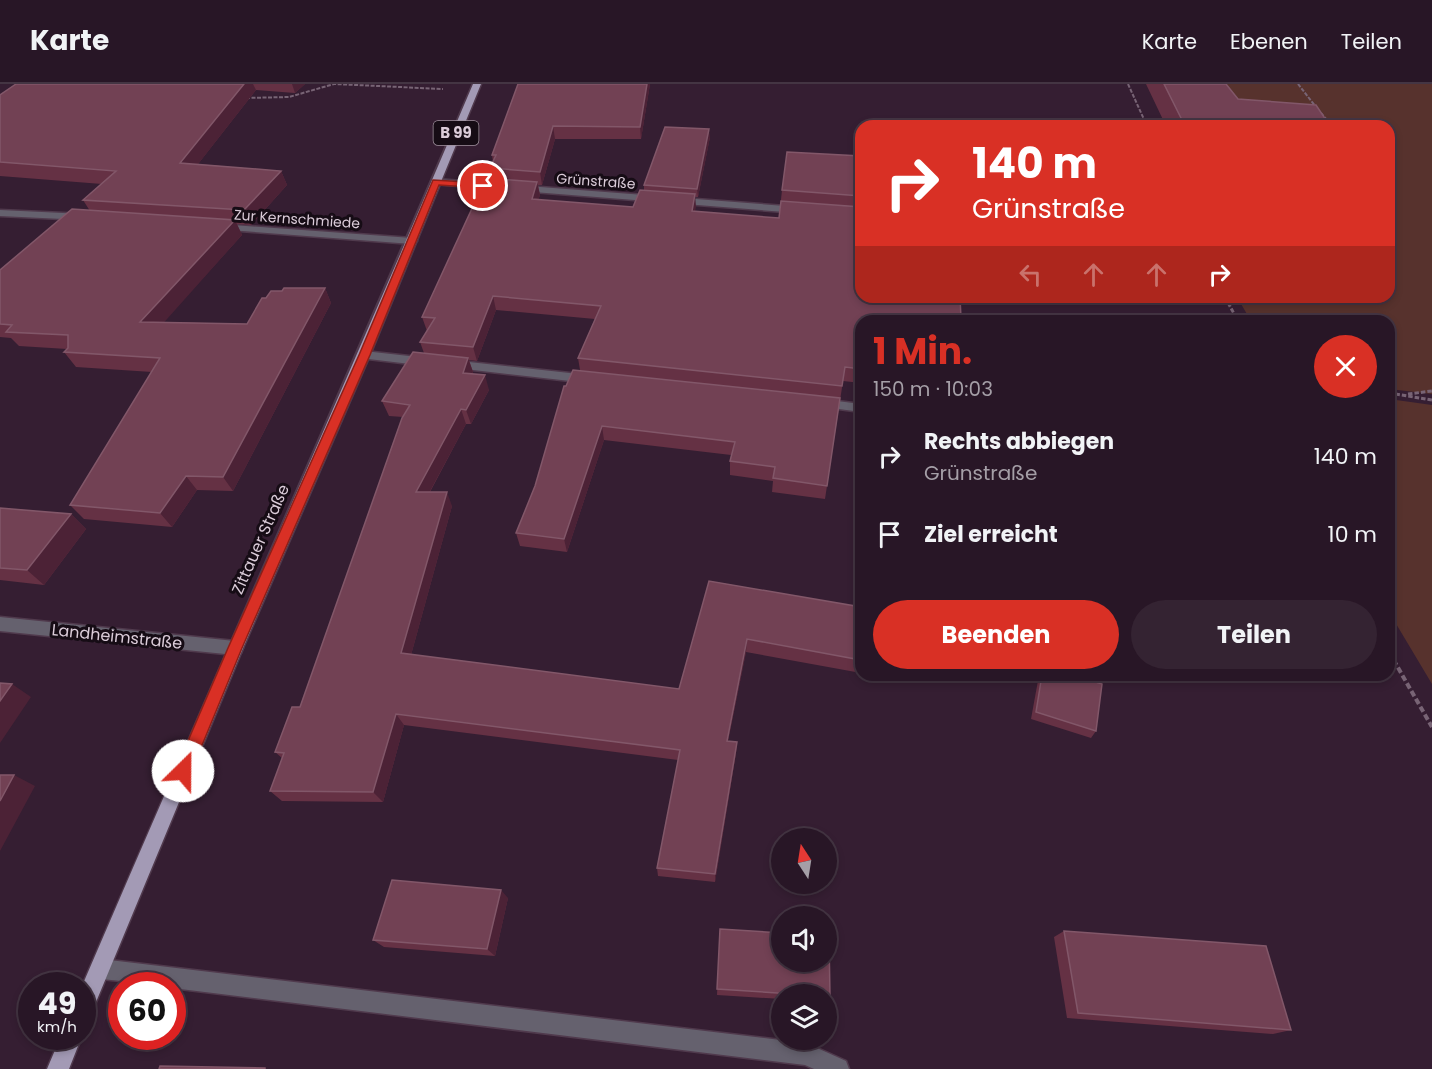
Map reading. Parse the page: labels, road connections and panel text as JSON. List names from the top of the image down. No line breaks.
{"streets":{"main road":["B 99","Zittauer Straße"],"street":["Grünstraße","Zur Kernschmiede","Landheimstraße"]},"crossings":[["Grünstraße","Zittauer Straße"],["Zur Kernschmiede","Zittauer Straße"],["Zittauer Straße","Landheimstraße"]],"north":"top","page":{"header":"Karte","nav":["Karte","Ebenen","Teilen"],"turn":["140 m","Grünstraße"],"heading":["1 Min.","150 m · 10:03"],"list":[{"name":"Rechts abbiegen","note":"Grünstraße","value":"140 m"},{"name":"Ziel erreicht","value":"10 m"}],"buttons":["Beenden","Teilen"],"speed":"49 km/h","limit":"60"}}
